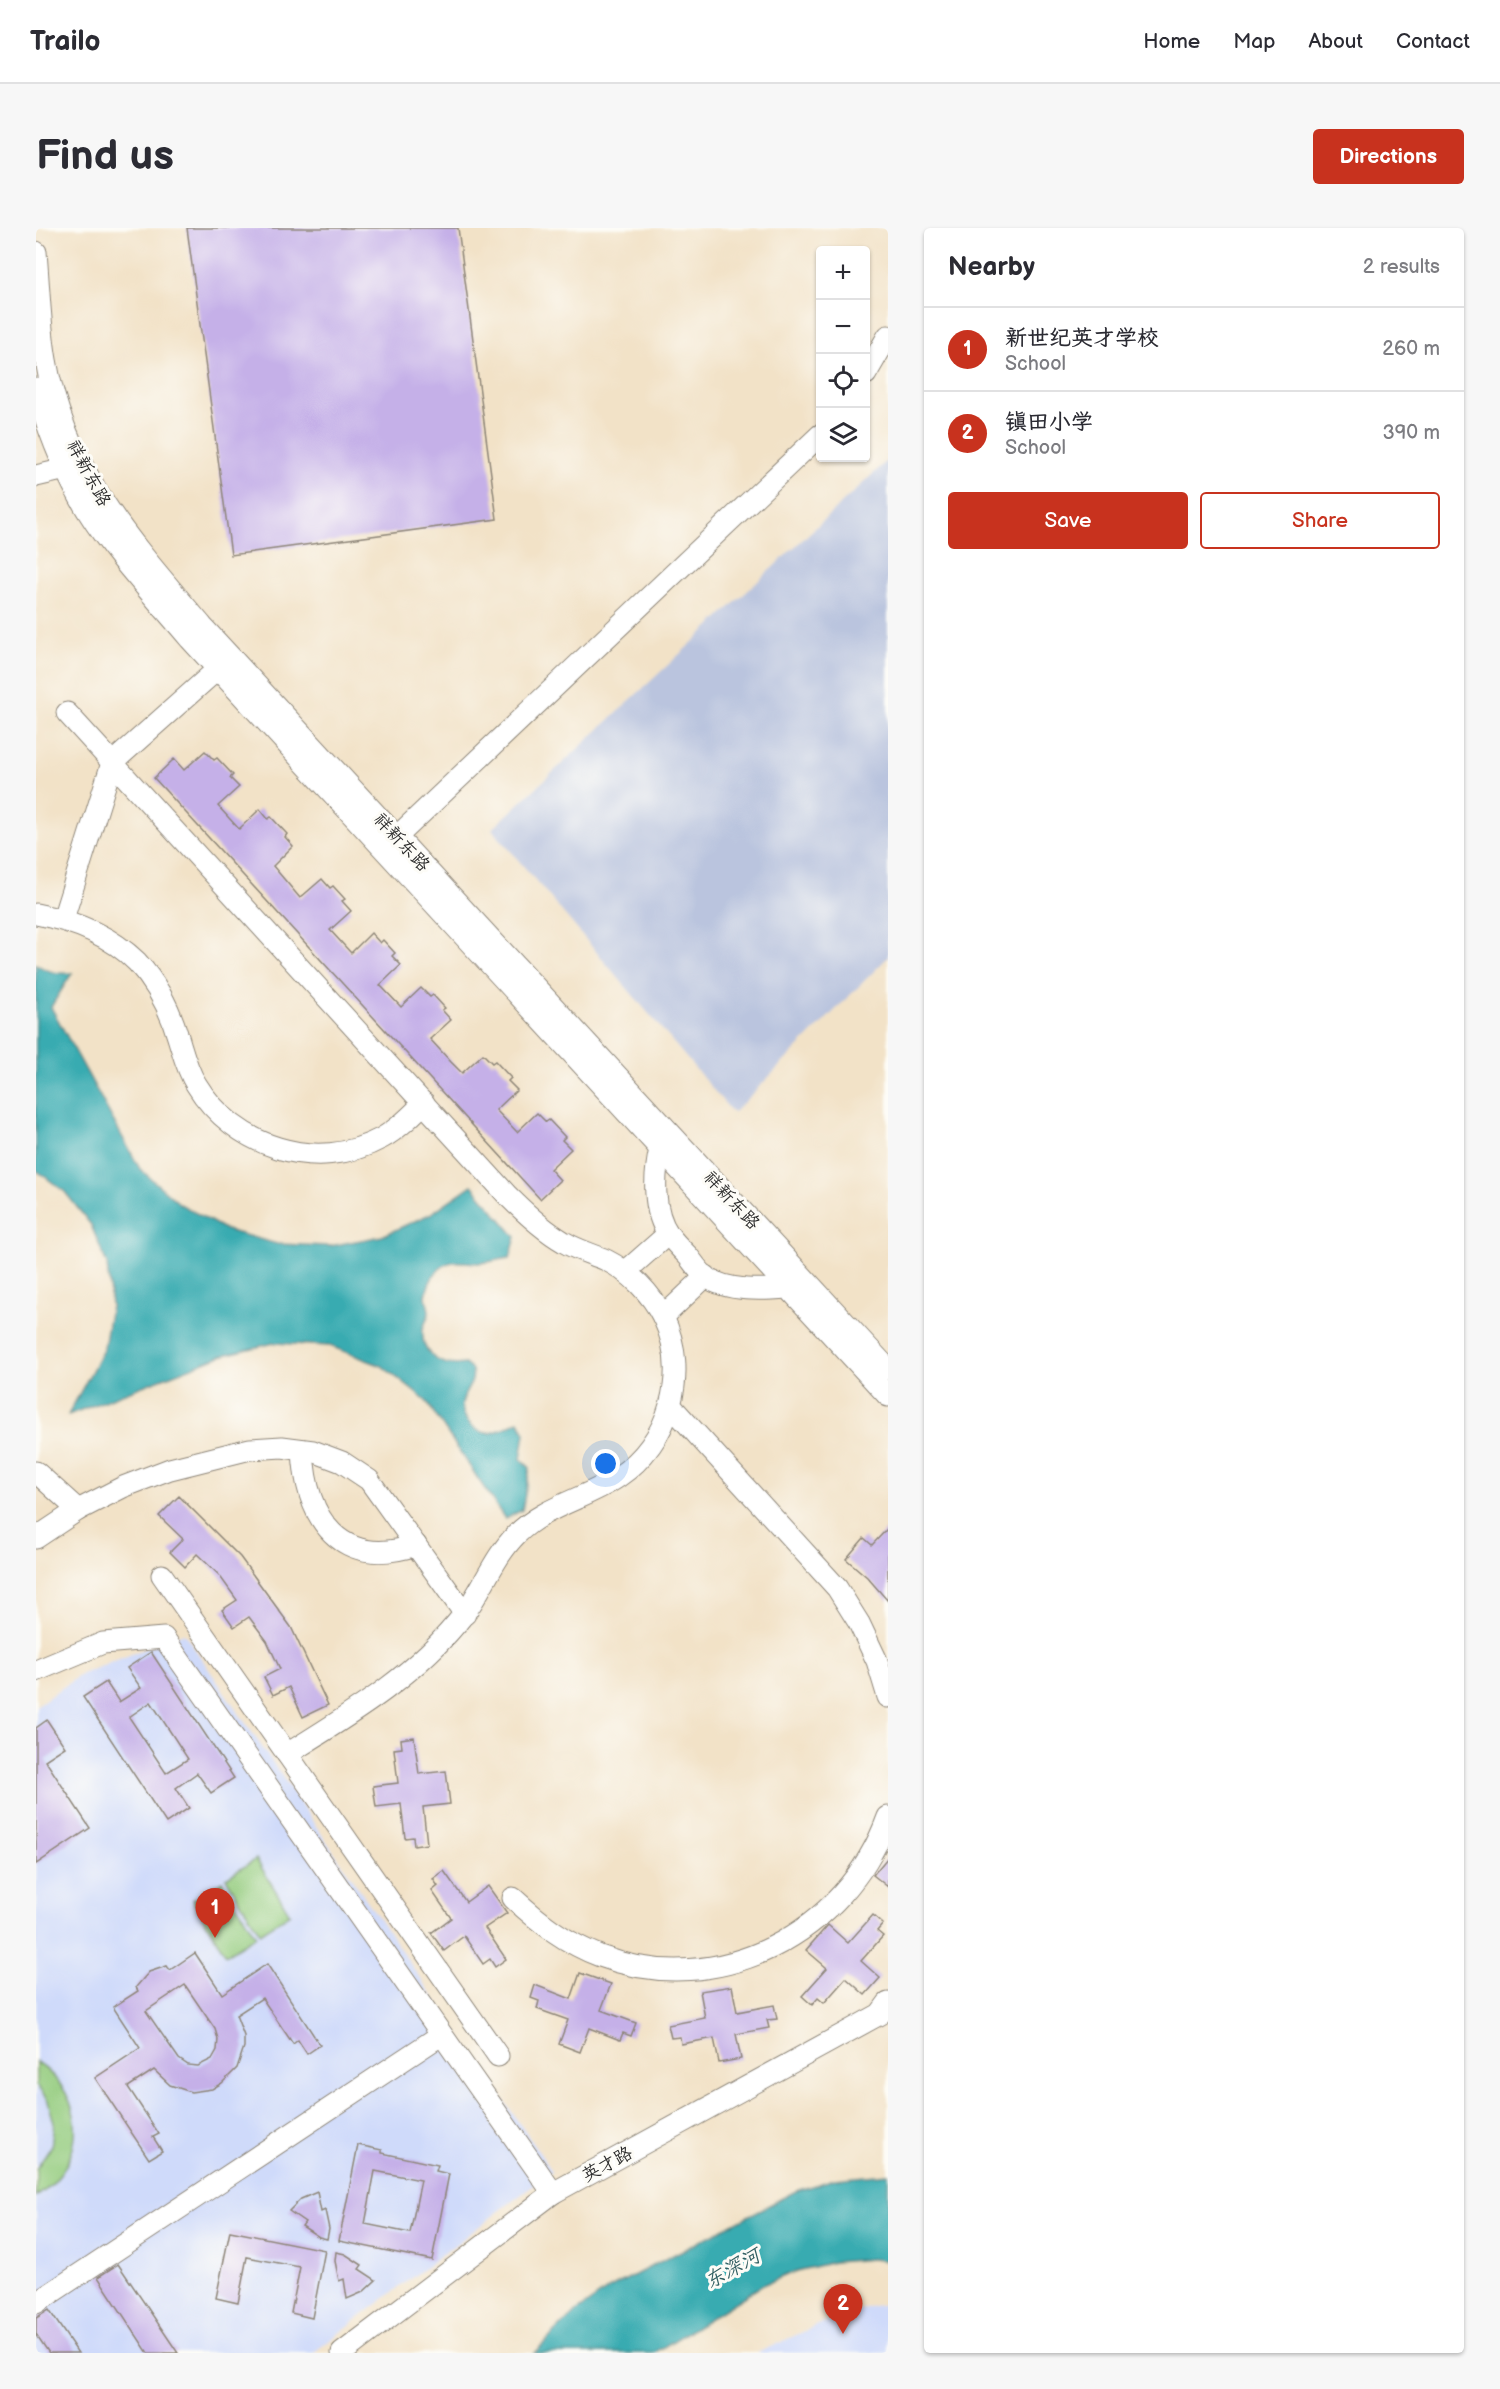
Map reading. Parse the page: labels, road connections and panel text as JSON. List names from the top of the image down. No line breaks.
{"streets":{"street":["祥新东路","英才路"]},"water":["东深河"],"page":{"header":"Trailo","nav":["Home","Map","About","Contact"],"buttons":["Directions",["Save","Share"]],"title":"Find us","heading":["Nearby","2 results"],"map_buttons":["+","−"],"list":[{"mark":"1","name":"新世纪英才学校","note":"School","value":"260 m"},{"mark":"2","name":"镇田小学","note":"School","value":"390 m"}],"pins":["1","2"]}}
